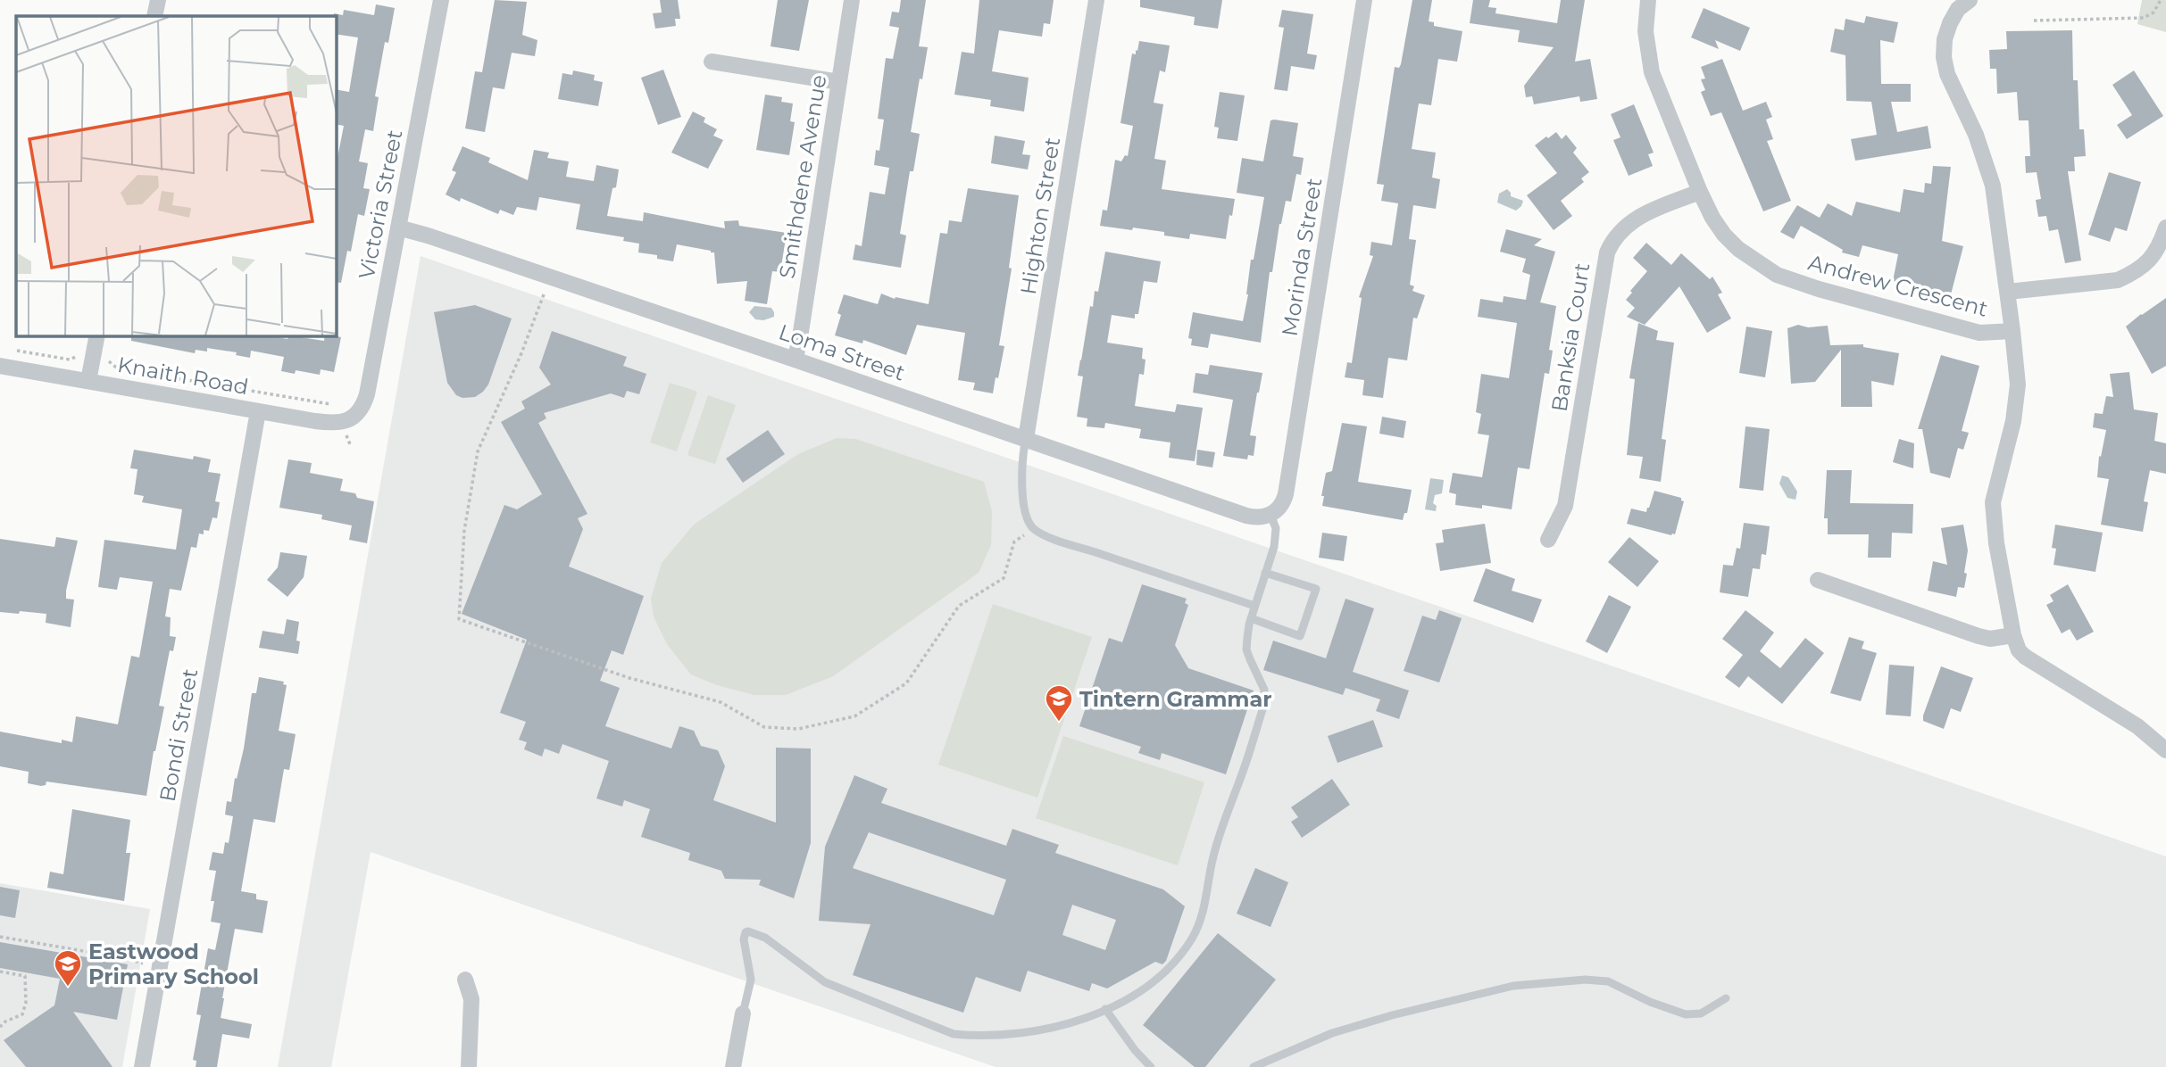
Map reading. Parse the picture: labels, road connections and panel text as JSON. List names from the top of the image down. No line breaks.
{"streets":{"street":["Smithdene Avenue","Victoria Street","Highton Street","Morinda Street","Andrew Crescent","Banksia Court","Loma Street","Knaith Road","Bondi Street"]},"crossings":[["Smithdene Avenue","Loma Street"],["Victoria Street","Loma Street"],["Victoria Street","Knaith Road"],["Highton Street","Loma Street"],["Morinda Street","Loma Street"],["Andrew Crescent","Banksia Court"],["Knaith Road","Bondi Street"]],"places":{"school or university":["Tintern Grammar","Eastwood Primary School"]}}
